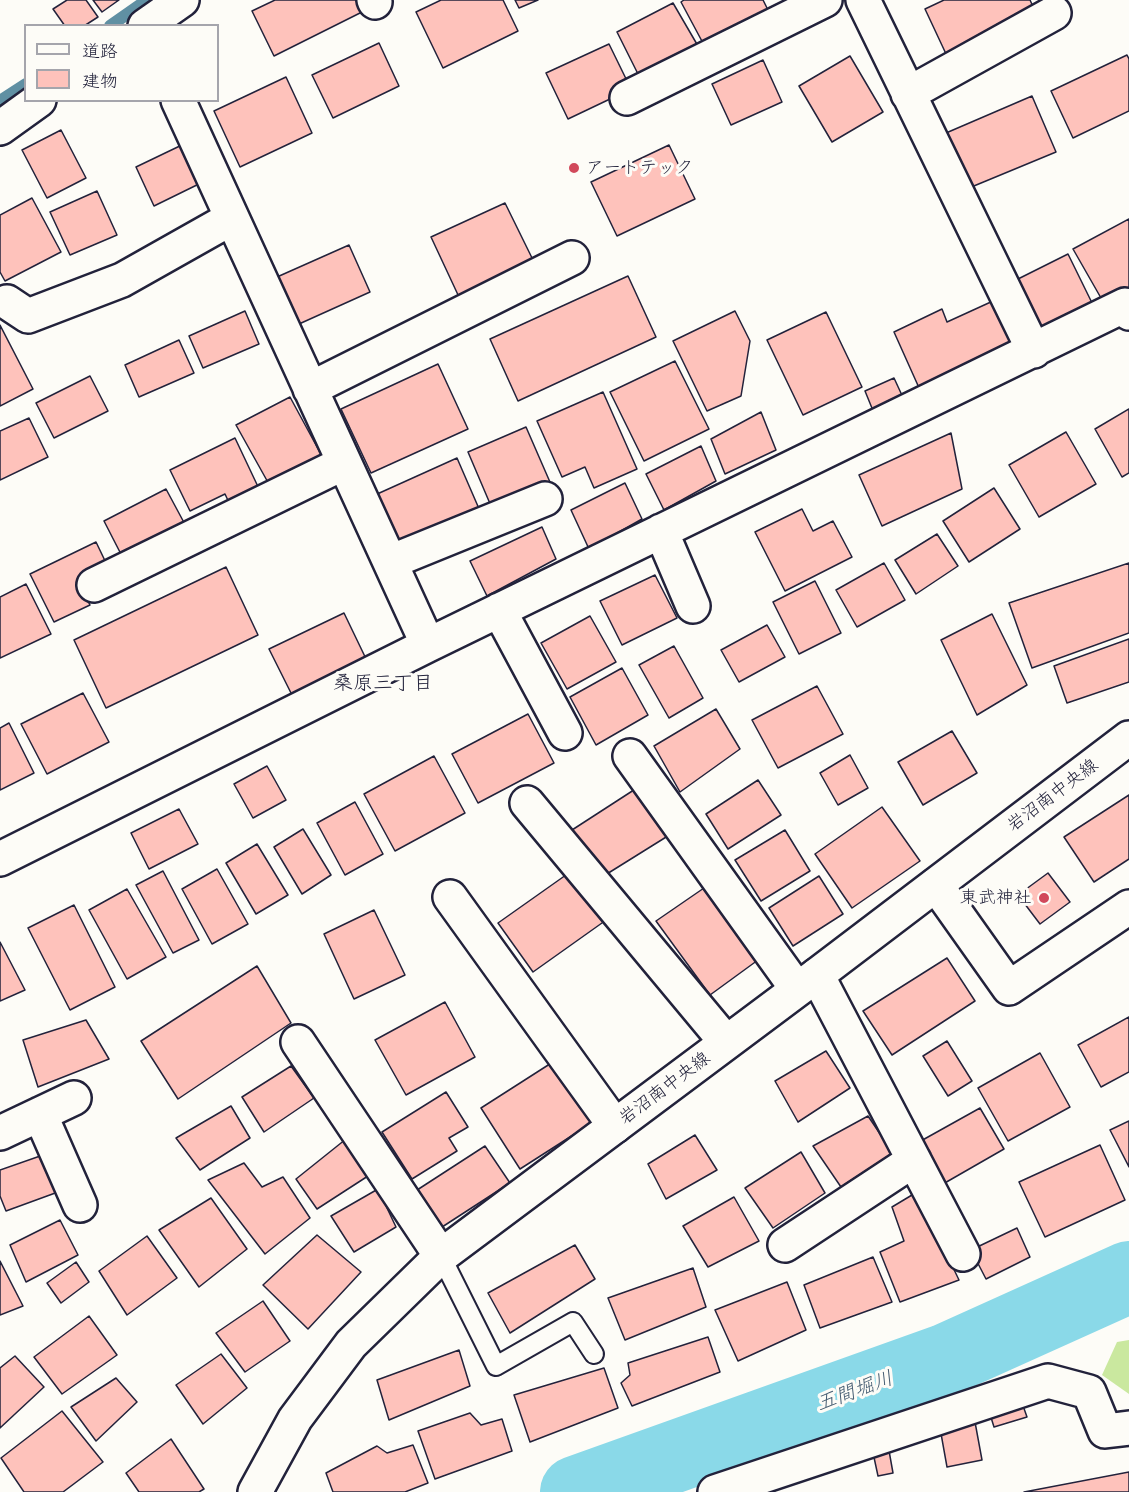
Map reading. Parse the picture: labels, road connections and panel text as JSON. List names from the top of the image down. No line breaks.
{"streets":{"street":["岩沼南中央線"]},"districts":["桑原三丁目"],"water":["五間堀川"],"places":["アートテック","東武神社"],"legend":["道路","建物"]}
